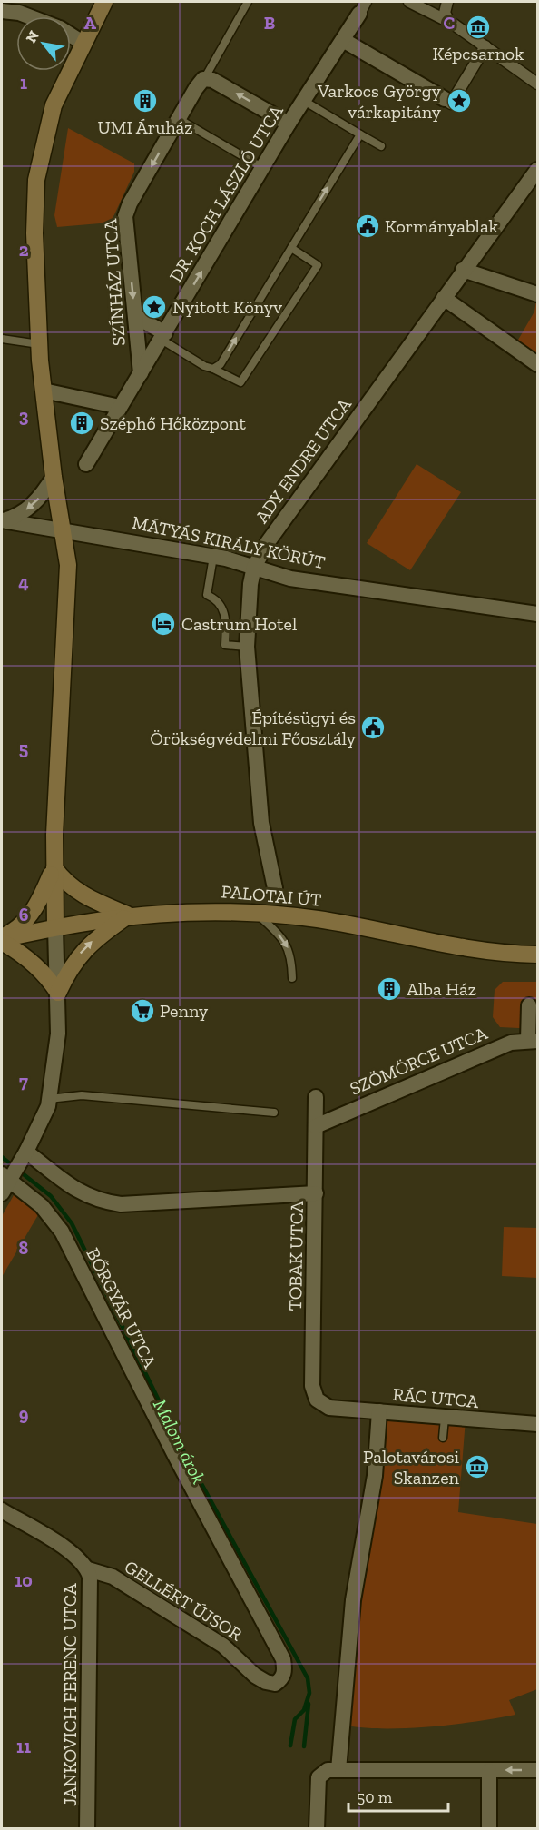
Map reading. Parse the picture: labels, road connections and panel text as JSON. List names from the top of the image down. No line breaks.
{"streets":{"main road":["PALOTAI ÚT"],"street":["DR. KOCH LÁSZLÓ UTCA","SZÍNHÁZ UTCA","ADY ENDRE UTCA","MÁTYÁS KIRÁLY KÖRÚT","SZÖMÖRCE UTCA","TOBAK UTCA","BŐRGYÁR UTCA","RÁC UTCA","GELLÉRT ÚJSOR","JANKOVICH FERENC UTCA"]},"crossings":[["DR. KOCH LÁSZLÓ UTCA","SZÍNHÁZ UTCA"],["ADY ENDRE UTCA","MÁTYÁS KIRÁLY KÖRÚT"],["SZÖMÖRCE UTCA","TOBAK UTCA"],["TOBAK UTCA","RÁC UTCA"],["BŐRGYÁR UTCA","GELLÉRT ÚJSOR"],["GELLÉRT ÚJSOR","JANKOVICH FERENC UTCA"]],"one_way":["DR. KOCH LÁSZLÓ UTCA","SZÍNHÁZ UTCA"],"water":["Malom árok"],"places":{"museum":["Képcsarnok","Palotavárosi Skanzen"],"building":["UMI Áruház","Széphő Hőközpont","Alba Ház"],"place":["Varkocs György várkapitány","Nyitott Könyv"],"public building":["Kormányablak","Építésügyi és Örökségvédelmi Főosztály"],"hotel":["Castrum Hotel"],"supermarket":["Penny"]},"scale_bar":"50 m","north":"top left","grid":{"columns":["A","B","C"],"rows":["1","2","3","4","5","6","7","8","9","10","11"]}}
